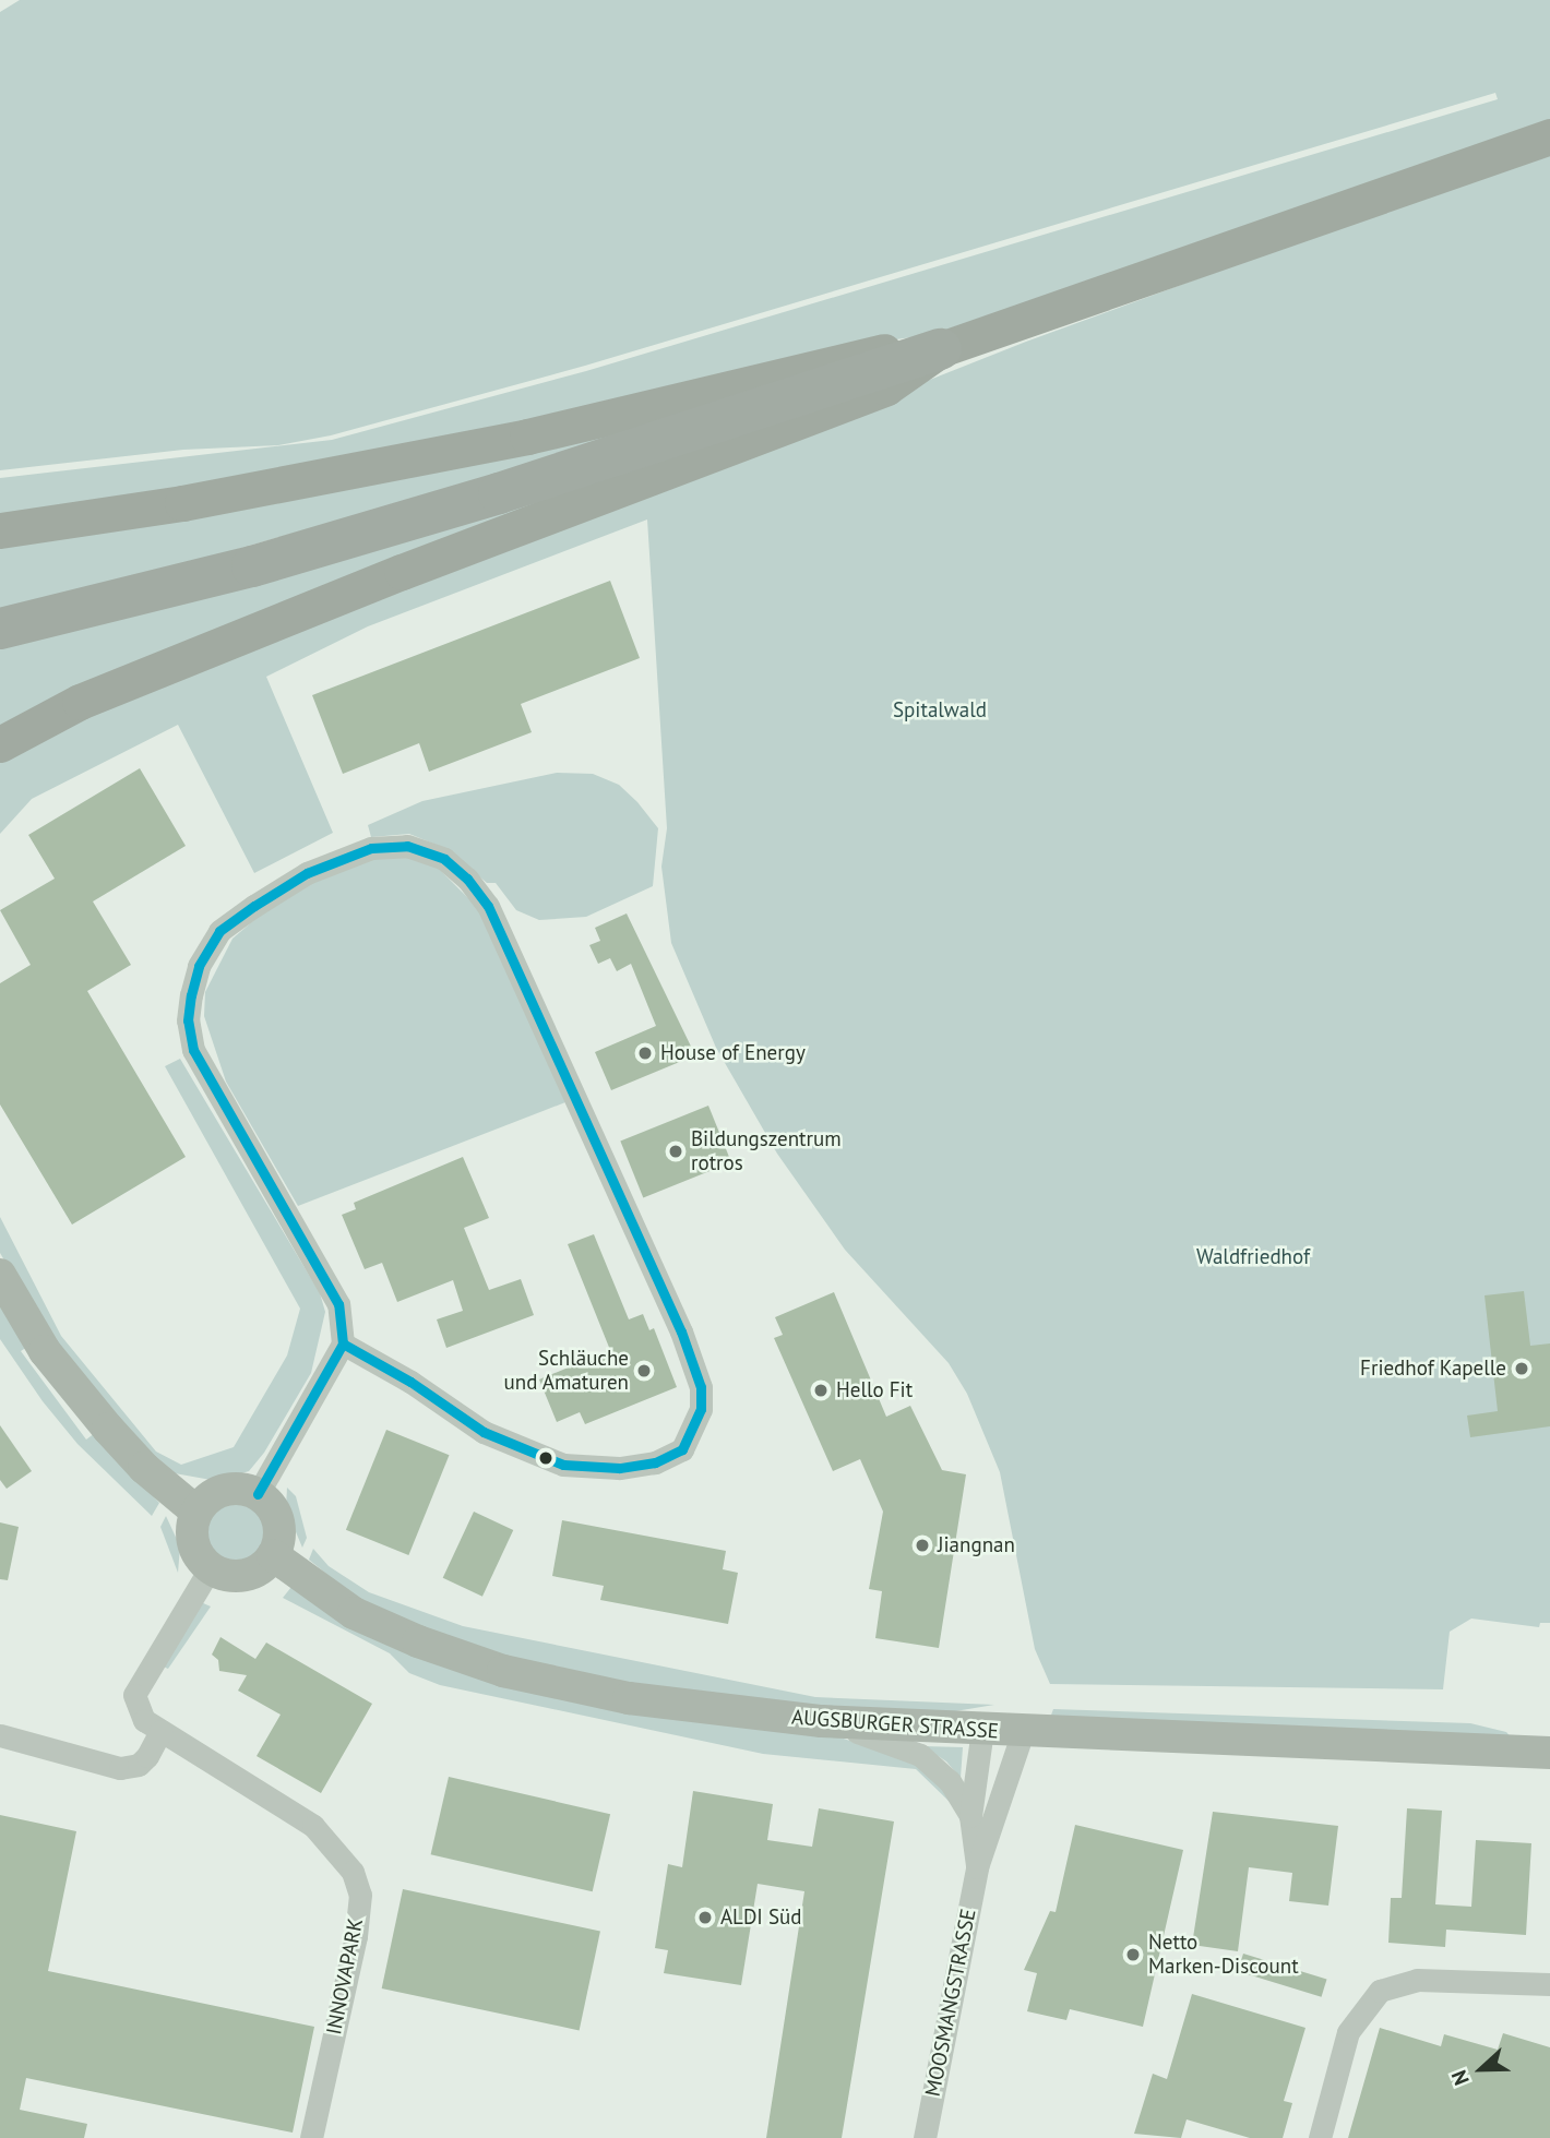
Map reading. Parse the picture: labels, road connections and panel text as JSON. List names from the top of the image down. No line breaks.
{"streets":{"main road":["AUGSBURGER STRASSE"],"street":["INNOVAPARK","MOOSMANGSTRASSE"]},"crossings":[["AUGSBURGER STRASSE","INNOVAPARK"],["AUGSBURGER STRASSE","MOOSMANGSTRASSE"]],"parks":["Spitalwald","Waldfriedhof"],"places":["House of Energy","Bildungszentrum rotros","Friedhof Kapelle","Schläuche und Amaturen","Hello Fit","Jiangnan","ALDI Süd","Netto Marken-Discount"],"north":"left"}
